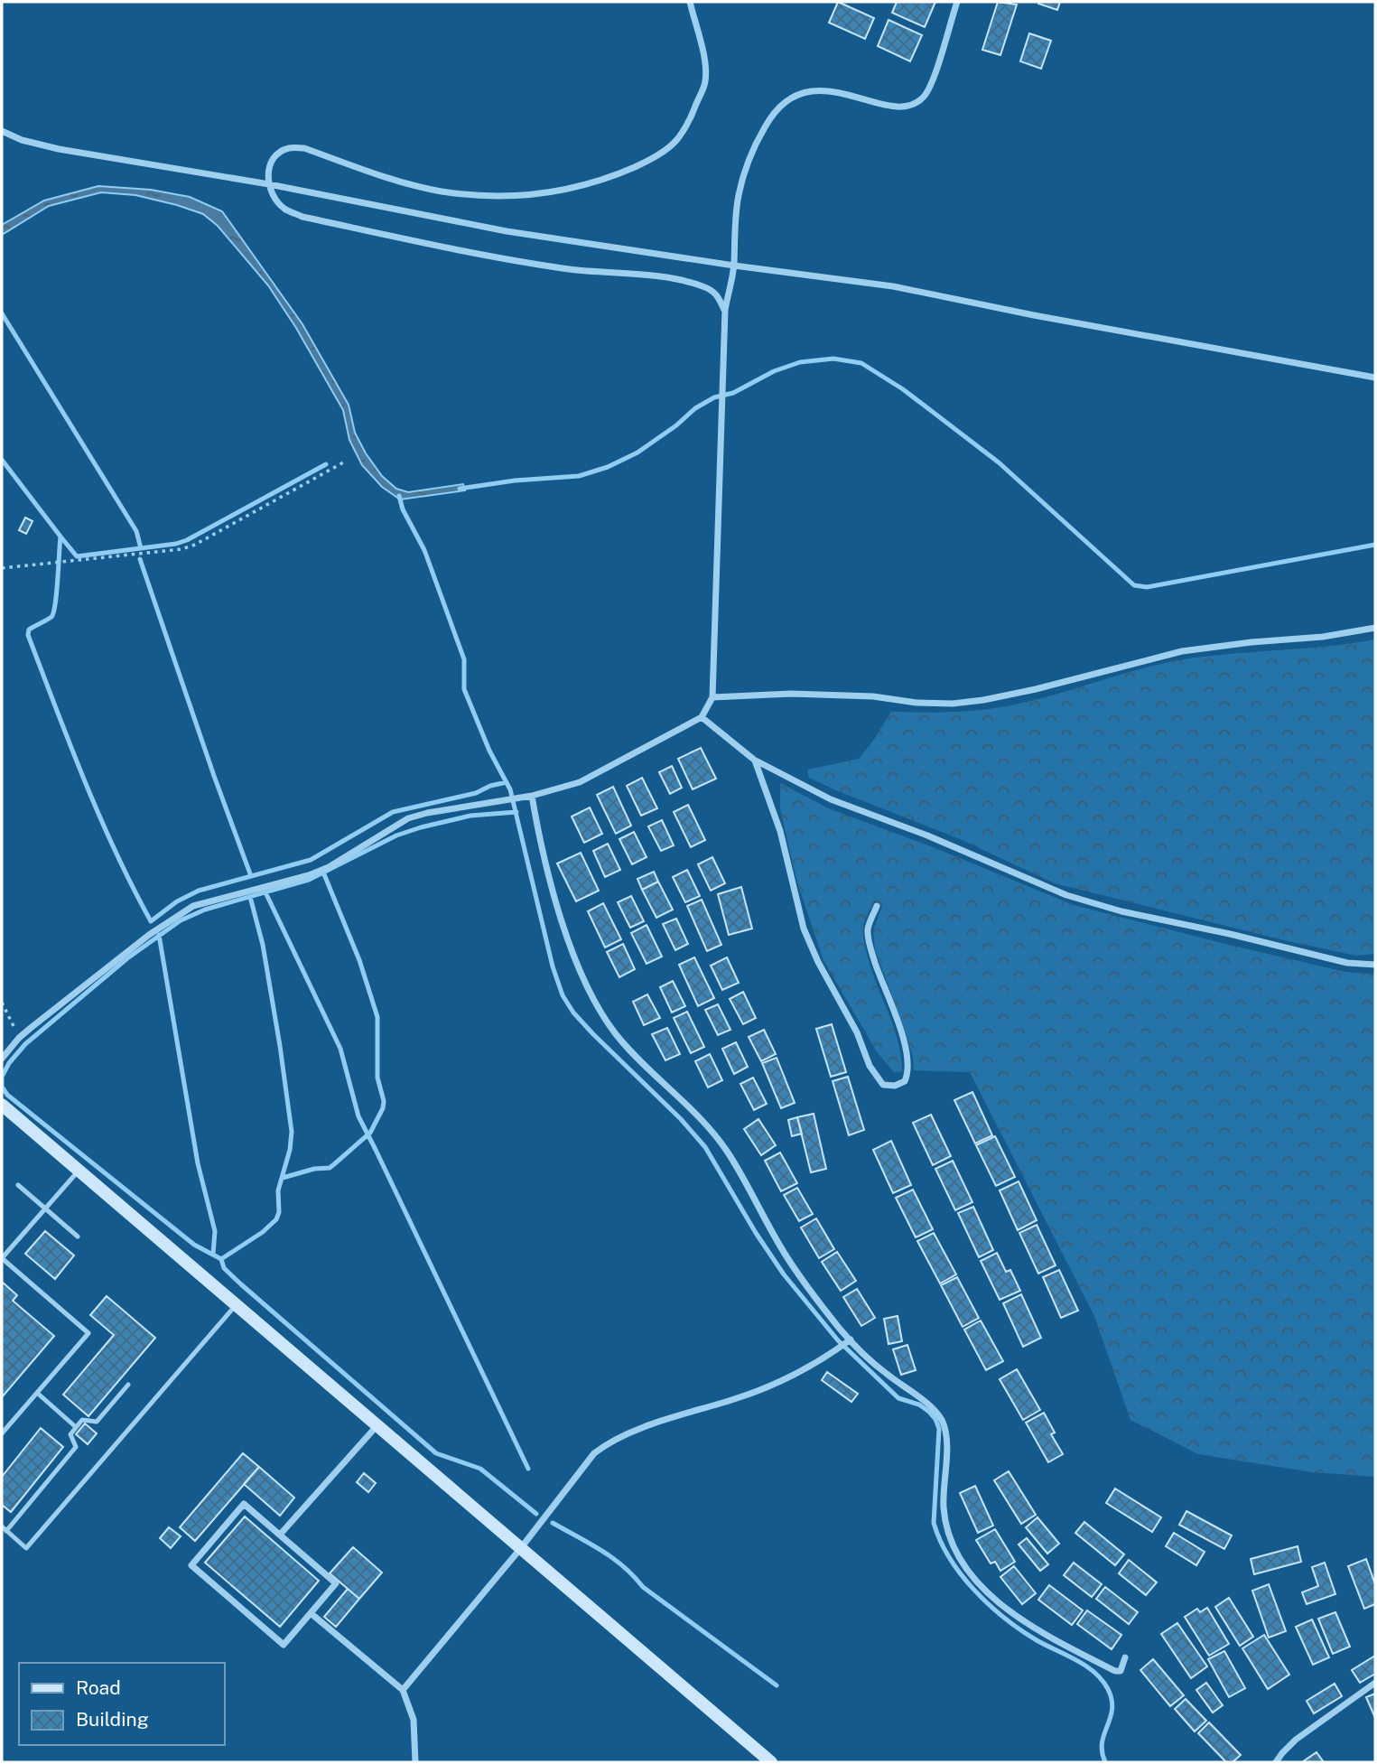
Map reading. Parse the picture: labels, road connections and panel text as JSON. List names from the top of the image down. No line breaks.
{"legend":["Road","Building"]}
